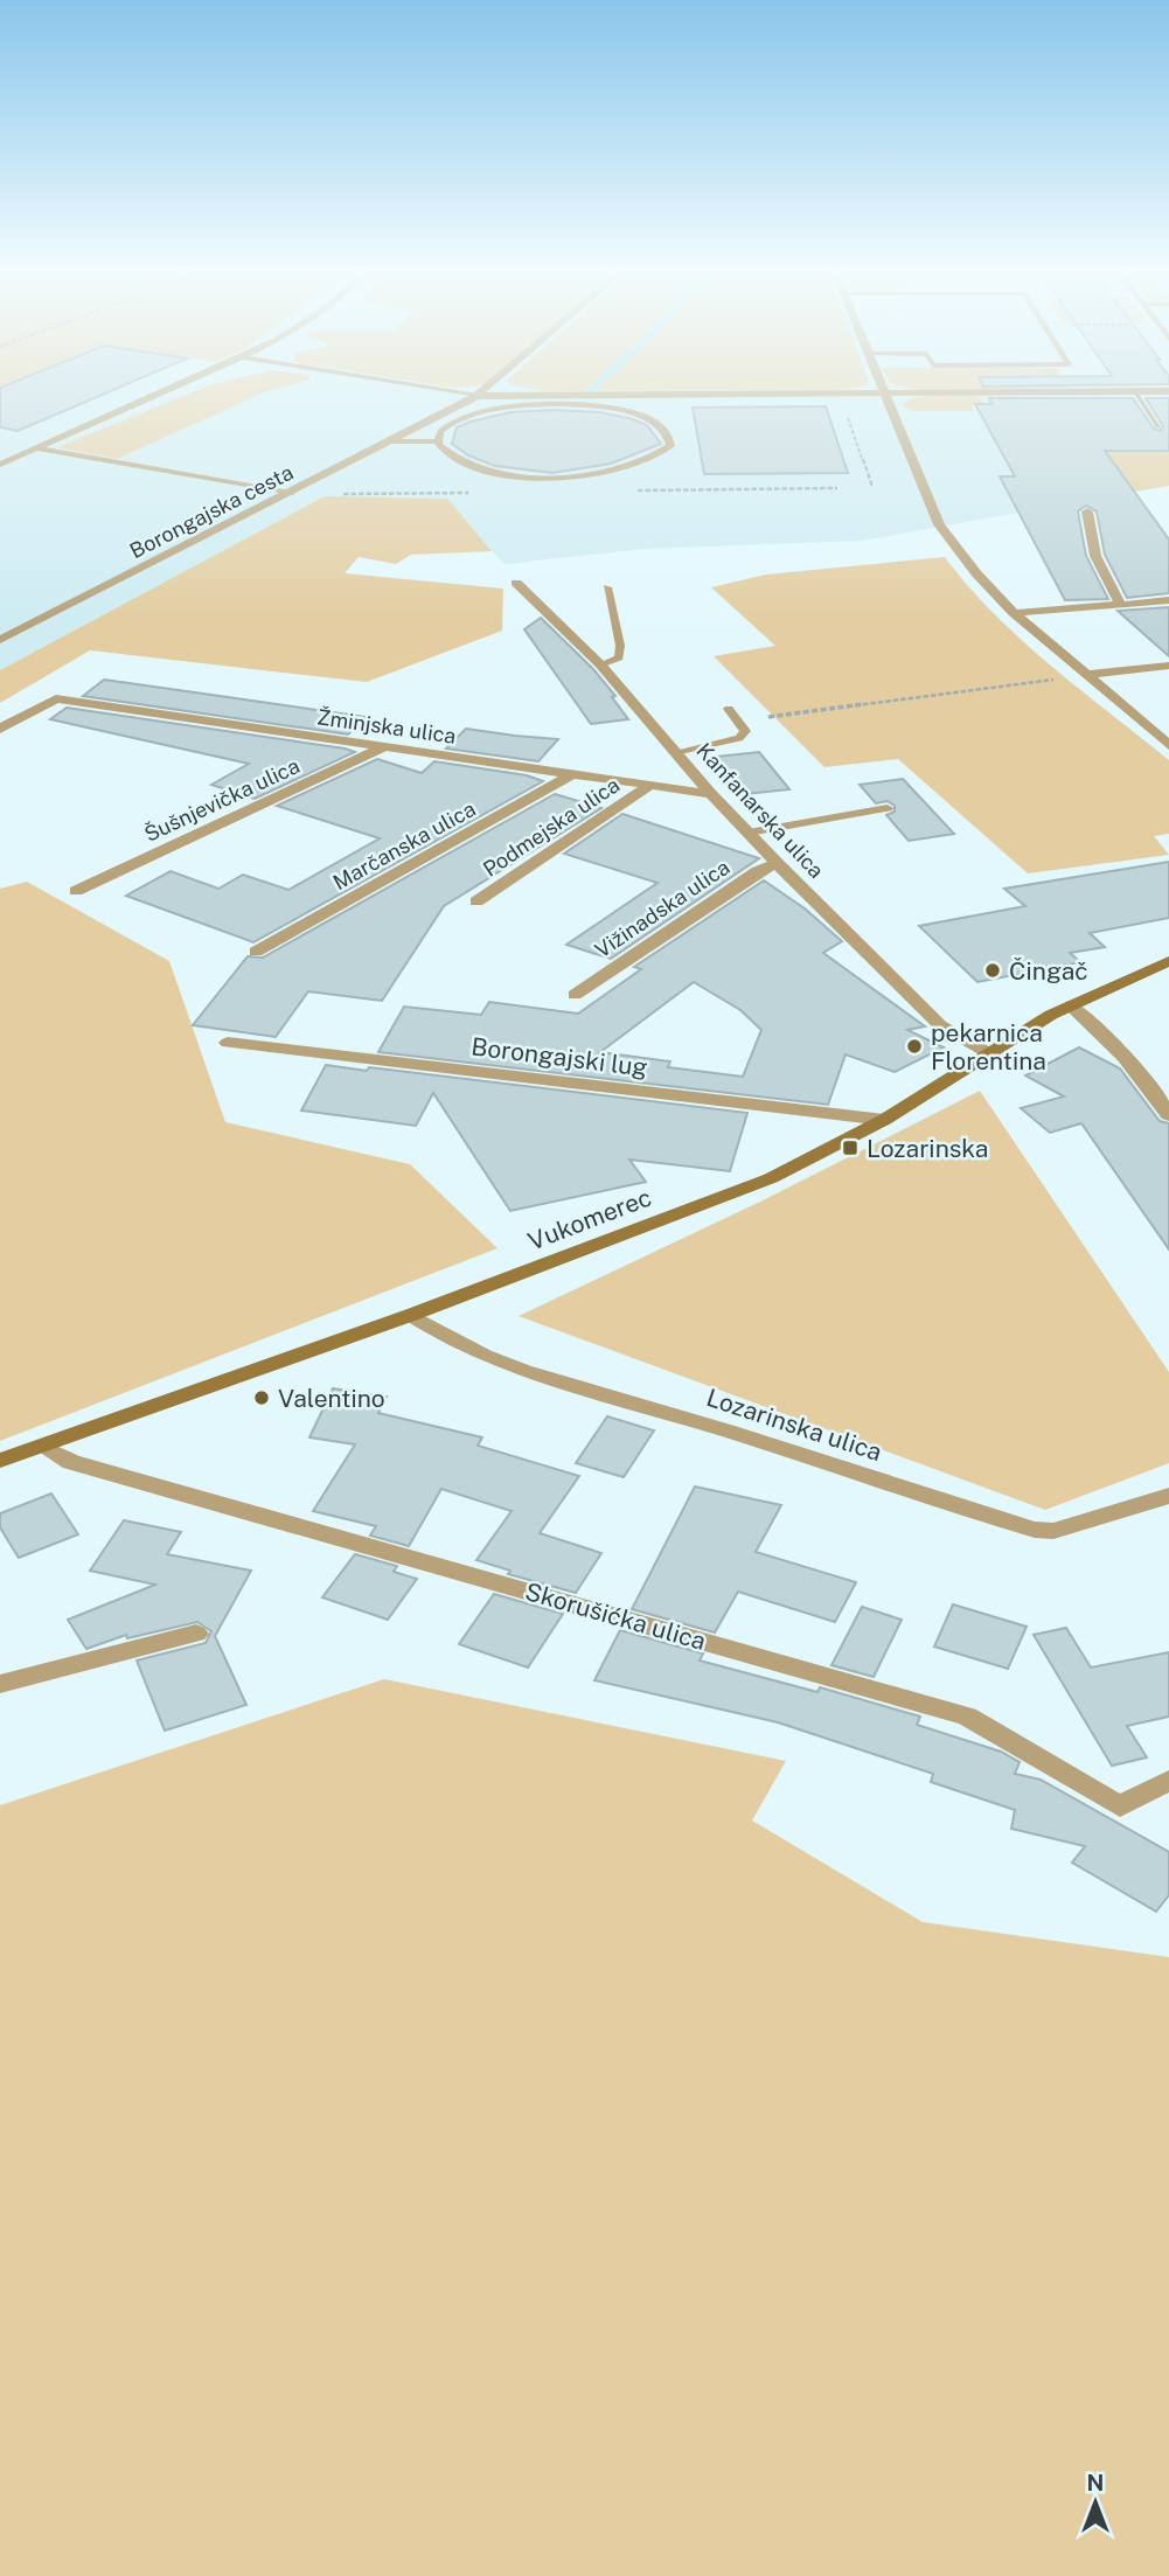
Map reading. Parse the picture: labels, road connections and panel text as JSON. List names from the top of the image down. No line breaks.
{"streets":{"street":["Borongajska cesta","Žminjska ulica","Šušnjevička ulica","Kanfanarska ulica","Podmejska ulica","Marčanska ulica","Vižinadska ulica","Borongajski lug","Vukomerec","Lozarinska ulica","Skorušićka ulica"]},"crossings":[["Žminjska ulica","Šušnjevička ulica"],["Žminjska ulica","Kanfanarska ulica"],["Žminjska ulica","Podmejska ulica"],["Žminjska ulica","Marčanska ulica"],["Kanfanarska ulica","Vižinadska ulica"],["Kanfanarska ulica","Vukomerec"],["Borongajski lug","Vukomerec"],["Vukomerec","Lozarinska ulica"],["Vukomerec","Skorušićka ulica"]],"places":{"other":["Čingač","pekarnica Florentina","Valentino"],"transit":["Lozarinska"]},"north":"top"}
